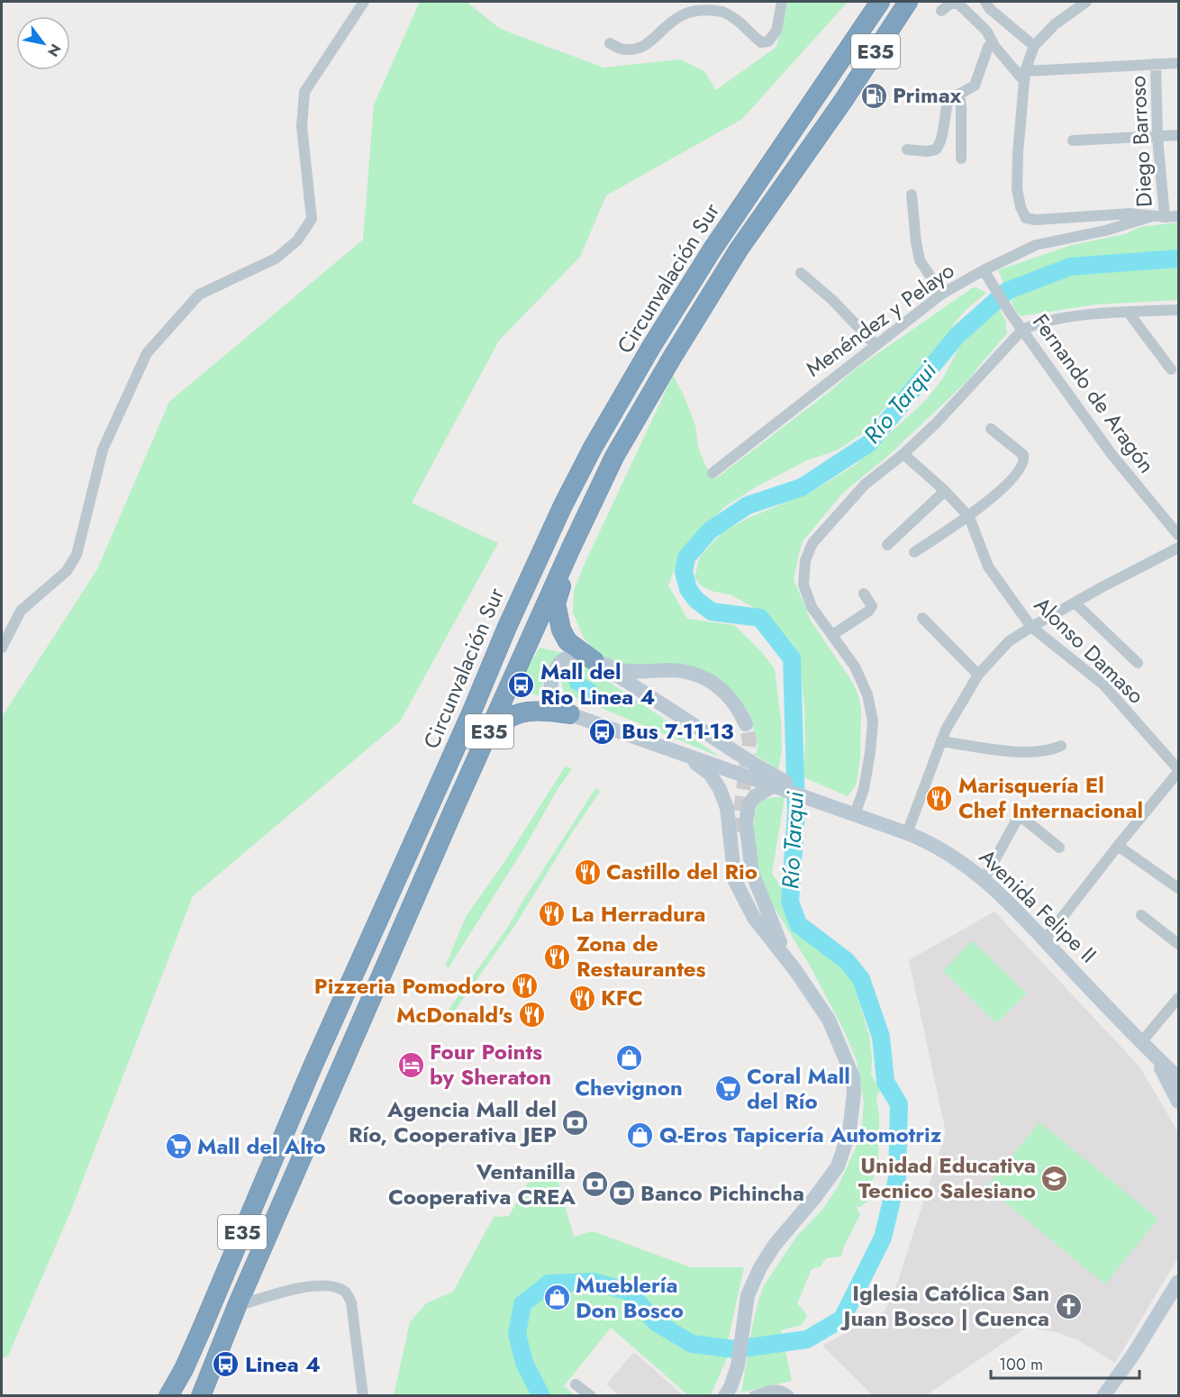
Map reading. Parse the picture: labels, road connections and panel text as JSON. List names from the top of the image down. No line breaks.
{"streets":{"highway":["E35","Circunvalación Sur"],"main road":["Avenida Felipe II"],"street":["Diego Barroso","Menéndez y Pelayo","Fernando de Aragón","Alonso Damaso"]},"crossings":[["Menéndez y Pelayo","Fernando de Aragón"]],"water":["Río Tarqui"],"places":{"fuel station":["Primax"],"bus stop":["Mall del Rio Linea 4","Bus 7-11-13","Linea 4"],"restaurant":["Marisquería El Chef Internacional","Castillo del Rio","La Herradura","Zona de Restaurantes","Pizzeria Pomodoro","KFC","McDonald's"],"shop":["Chevignon","Q-Eros Tapicería Automotriz","Mueblería Don Bosco"],"hotel":["Four Points by Sheraton"],"supermarket":["Coral Mall del Río","Mall del Alto"],"bank":["Agencia Mall del Río, Cooperativa JEP","Ventanilla Cooperativa CREA","Banco Pichincha"],"school or university":["Unidad Educativa Tecnico Salesiano"],"church":["Iglesia Católica San Juan Bosco | Cuenca"]},"scale_bar":"100 m","north":"bottom right"}
